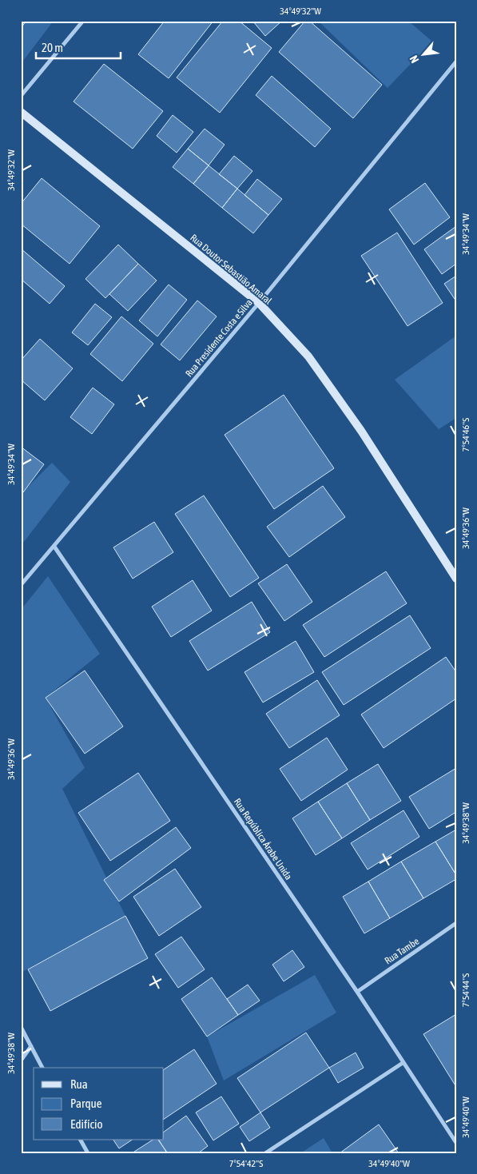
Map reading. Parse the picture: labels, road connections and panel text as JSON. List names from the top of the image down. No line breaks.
{"streets":{"street":["Rua Doutor Sebastião Amaral","Rua Presidente Costa e Silva","Rua República Árabe Unida","Rua Tambe"]},"crossings":[["Rua Doutor Sebastião Amaral","Rua Presidente Costa e Silva"],["Rua Presidente Costa e Silva","Rua República Árabe Unida"],["Rua República Árabe Unida","Rua Tambe"]],"legend":["Rua","Parque","Edifício"],"scale_bar":"20 m","north":"bottom left","coordinates":["34°49'32\"W","34°49'34\"W","7°54'46\"S","34°49'36\"W","34°49'38\"W","7°54'44\"S","34°49'40\"W","7°54'42\"S"]}
